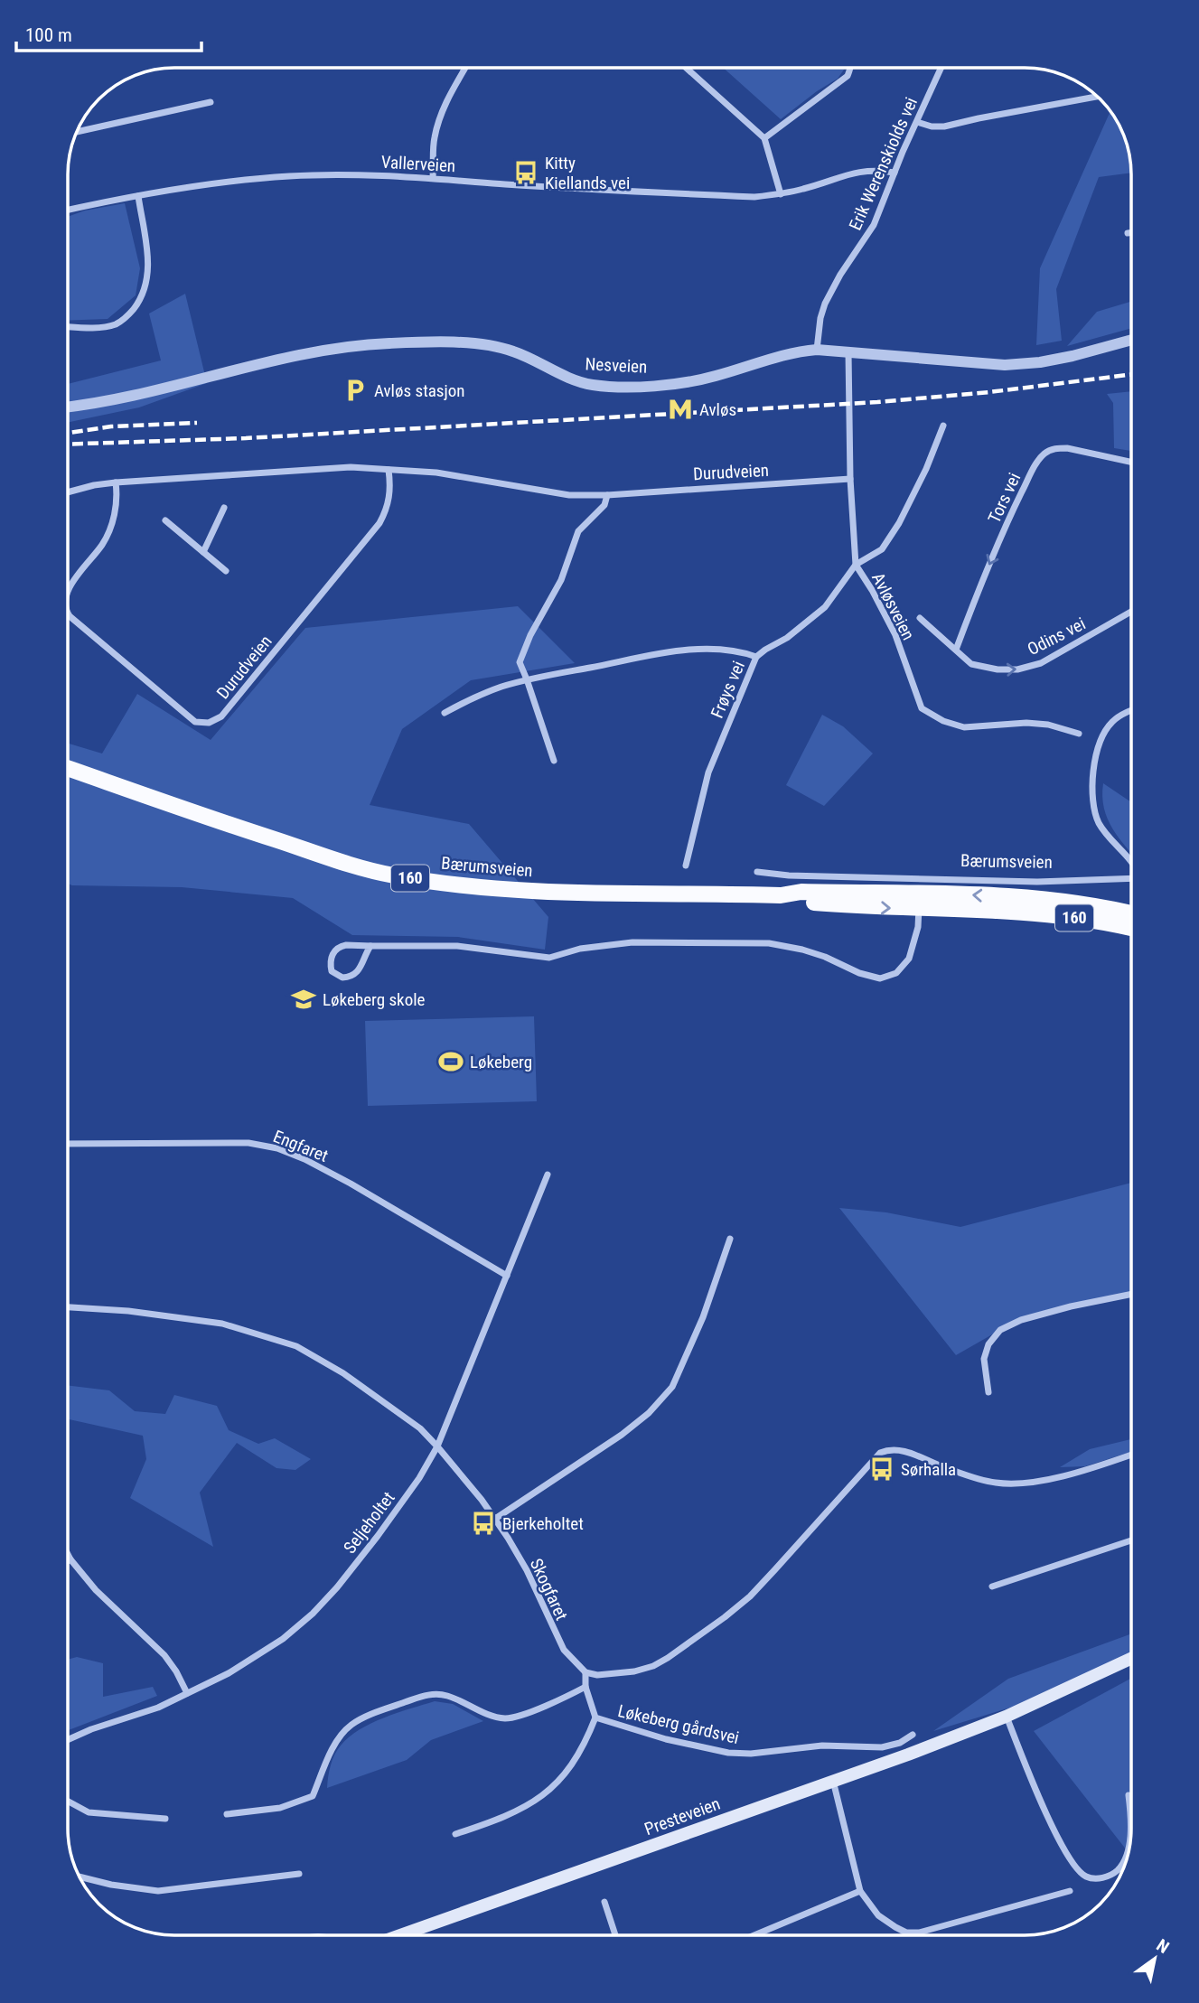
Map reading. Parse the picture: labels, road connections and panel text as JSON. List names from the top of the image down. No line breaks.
{"streets":{"main road":["Bærumsveien","160","Presteveien"],"street":["Vallerveien","Erik Werenskiolds vei","Nesveien","Durudveien","Tors vei","Avløsveien","Odins vei","Frøys vei","Engfaret","Seljeholtet","Skogfaret","Løkeberg gårdsvei"]},"crossings":[["Vallerveien","Erik Werenskiolds vei"],["Erik Werenskiolds vei","Nesveien"],["Nesveien","Avløsveien"],["Durudveien","Avløsveien"],["Tors vei","Odins vei"],["Avløsveien","Frøys vei"],["Engfaret","Seljeholtet"],["Seljeholtet","Skogfaret"],["Skogfaret","Løkeberg gårdsvei"]],"one_way":["Tors vei","Odins vei"],"places":{"bus stop":["Kitty Kiellands vei","Sørhalla","Bjerkeholtet"],"parking":["Avløs stasjon"],"metro station":["Avløs"],"school or university":["Løkeberg skole"],"sports":["Løkeberg"]},"scale_bar":"100 m","north":"top right"}
